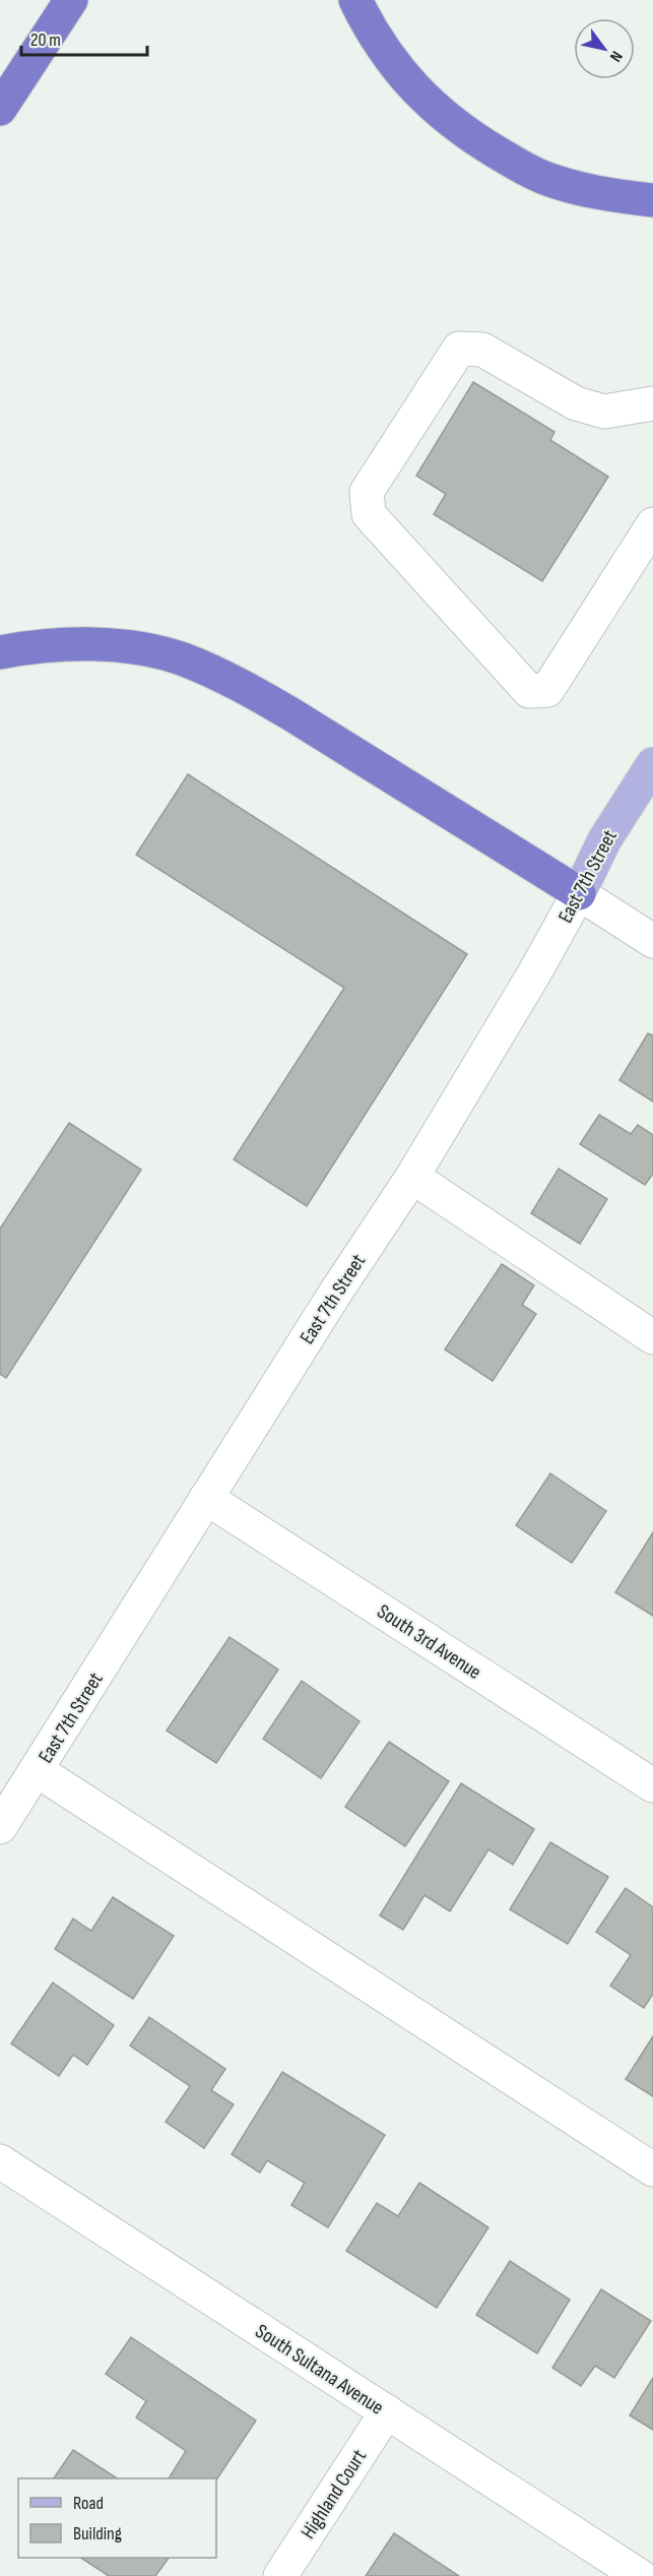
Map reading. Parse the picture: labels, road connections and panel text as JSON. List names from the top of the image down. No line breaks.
{"streets":{"main road":["East 7th Street"],"street":["South 3rd Avenue","South Sultana Avenue","Highland Court"]},"crossings":[["East 7th Street","South 3rd Avenue"],["South Sultana Avenue","Highland Court"]],"legend":["Road","Building"],"scale_bar":"20 m","north":"bottom right"}
